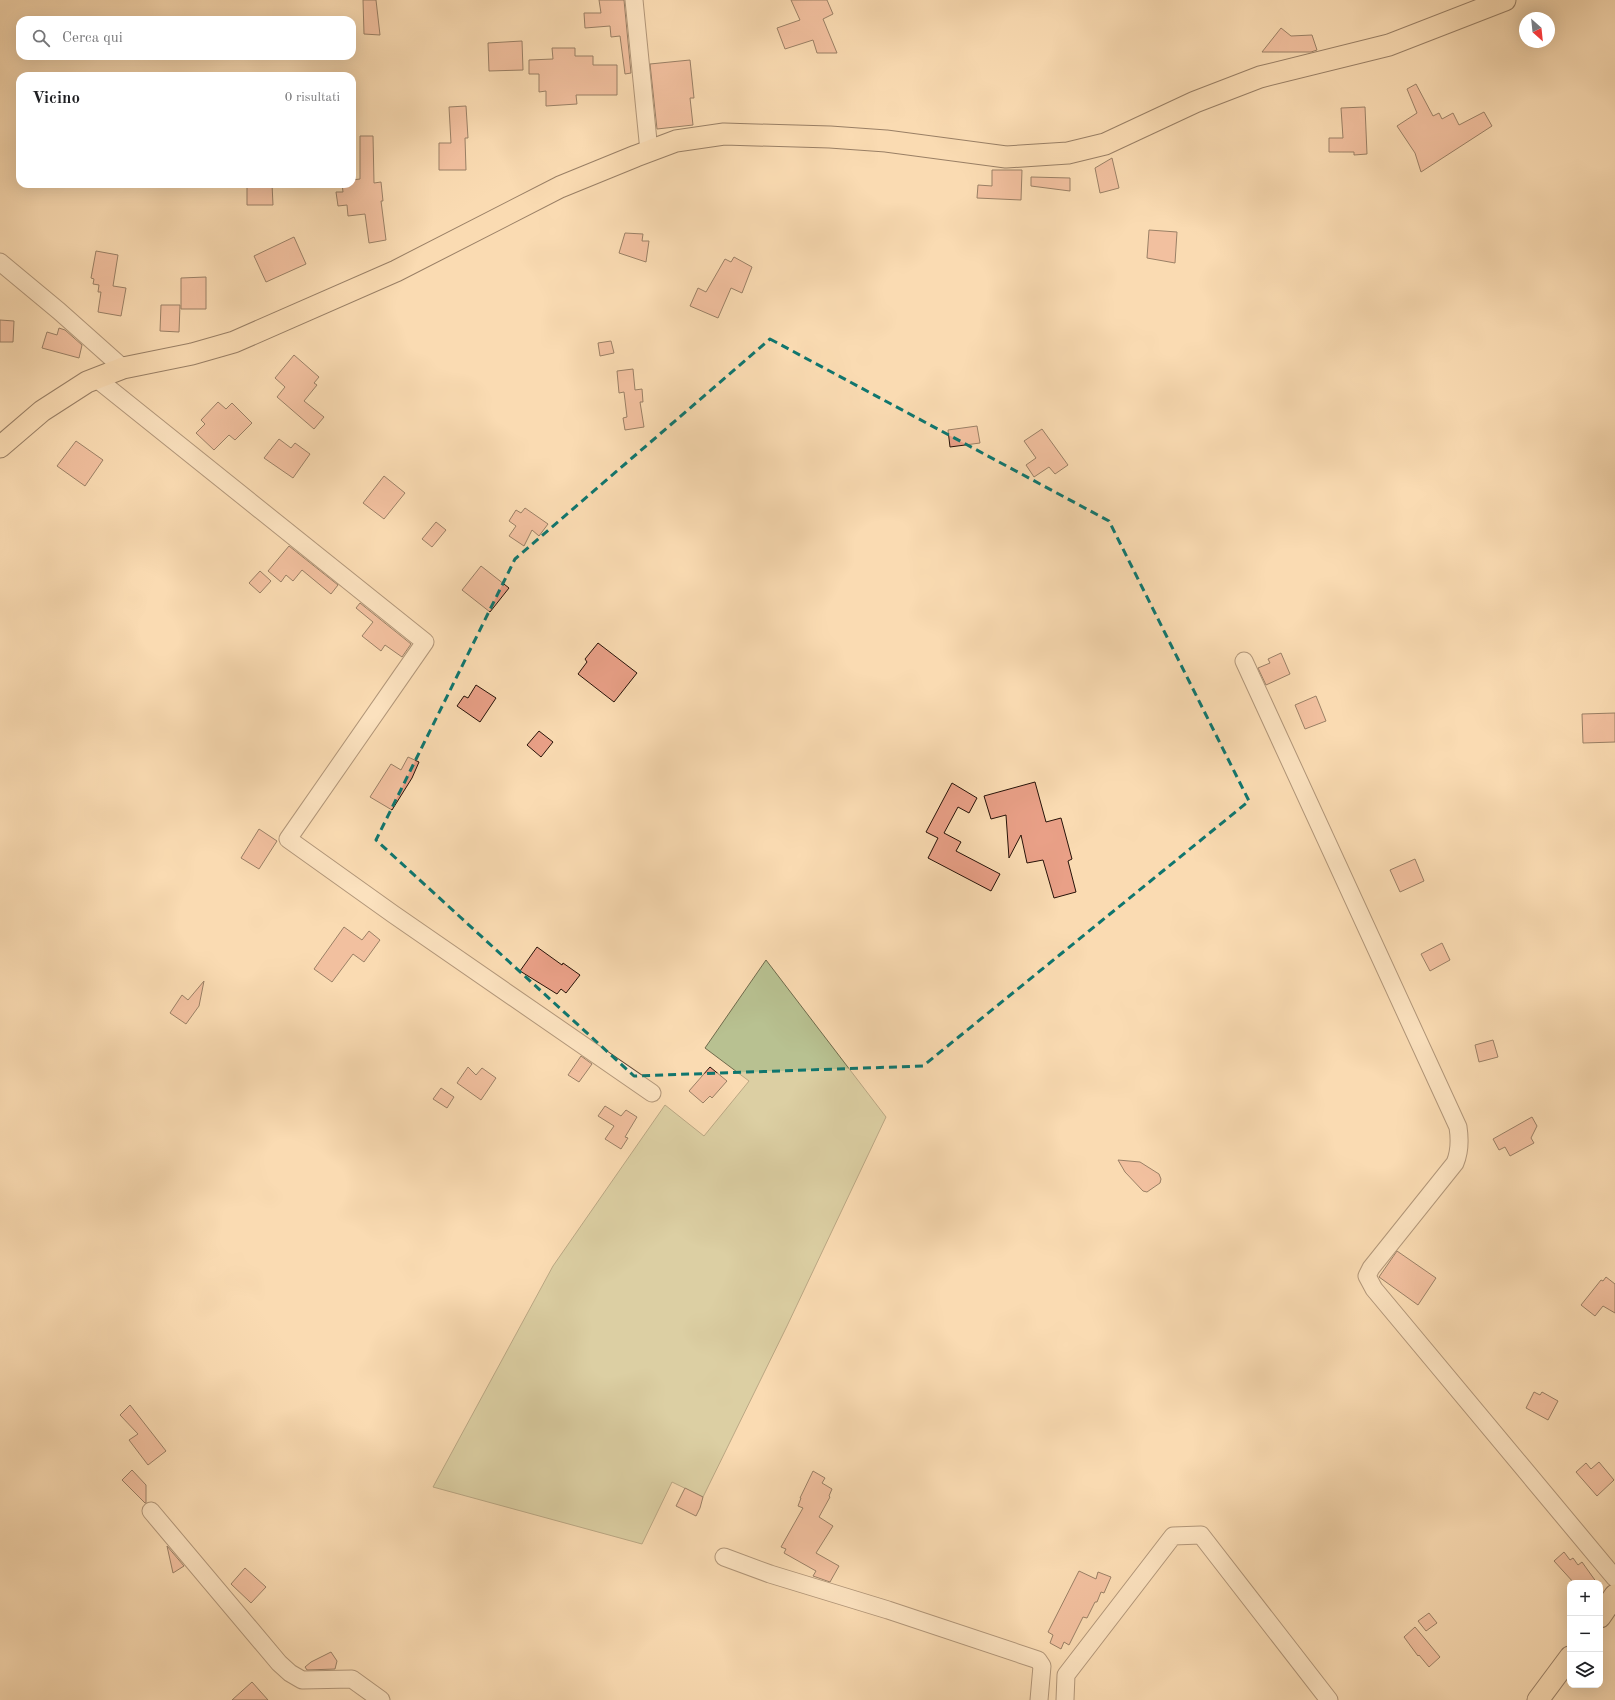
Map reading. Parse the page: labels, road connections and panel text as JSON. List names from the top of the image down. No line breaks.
{"north":"bottom right","page":{"search":"Cerca qui","heading":["Vicino","0 risultati"],"map_buttons":["+","−"]}}
